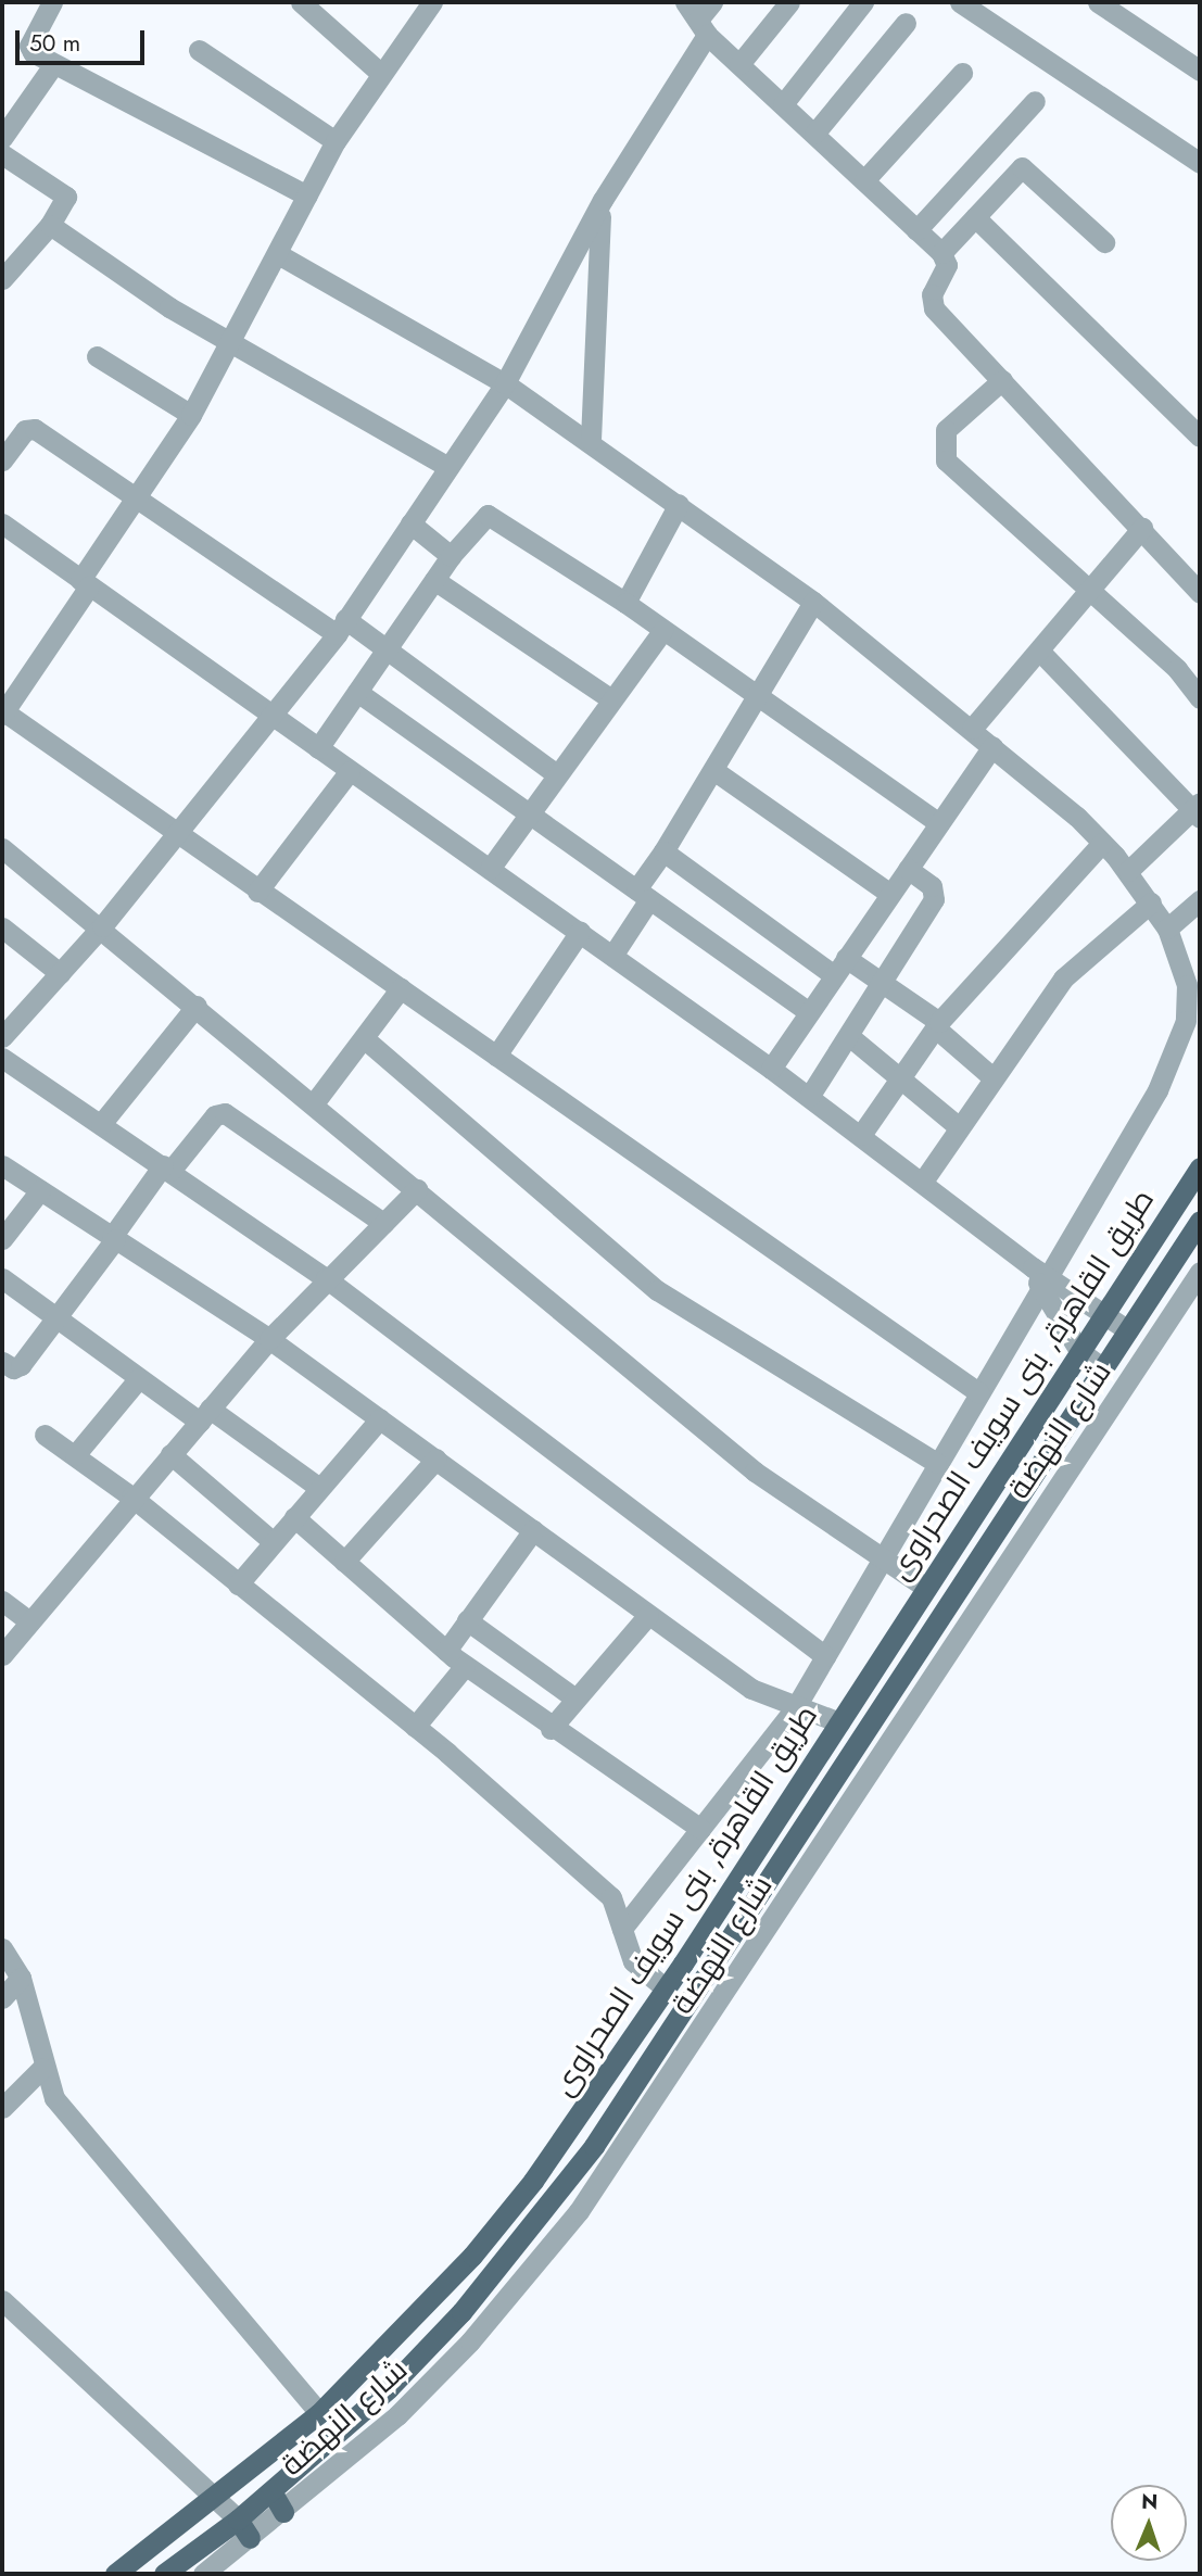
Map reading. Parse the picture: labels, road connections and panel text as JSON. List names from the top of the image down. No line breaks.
{"streets":{"main road":["طريق القاهرة, بنى سويف الصحراوى"],"street":["شارع النهضة"]},"scale_bar":"50 m","north":"top"}
